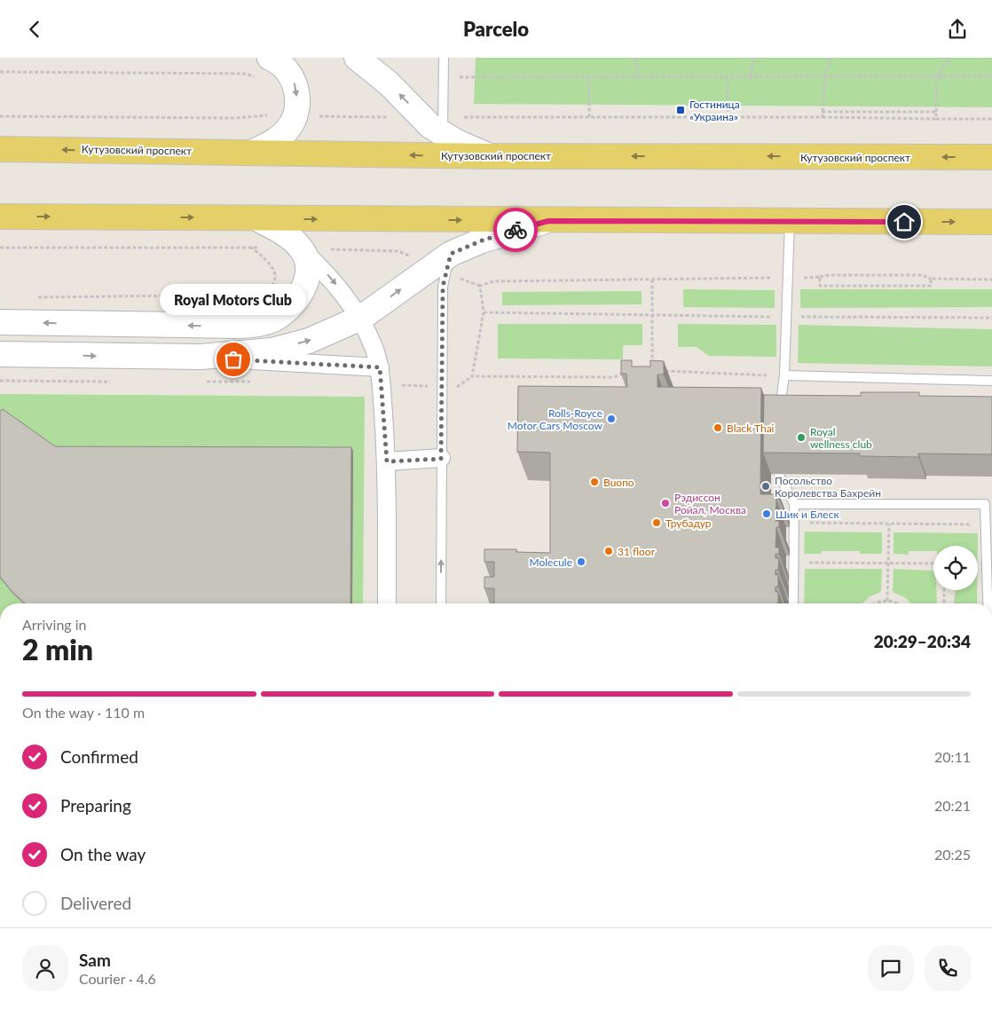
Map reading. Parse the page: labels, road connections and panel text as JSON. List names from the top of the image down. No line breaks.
{"streets":{"main road":["Кутузовский проспект"]},"places":{"transit":["Гостиница «Украина»"],"other":["Royal Motors Club","Rolls-Royce Motor Cars Moscow","Black Thai","Royal wellness club","Buono","Посольство Королевства Бахрейн","Рэдиссон Ройал, Москва","Шик и Блеск","Трубадур","31 floor","Molecule"]},"page":{"header":"Parcelo","bubble":"Royal Motors Club","heading":["2 min","Arriving in","20:29–20:34"],"panel":["Sam","Courier · 4.6"],"bar":"On the way · 110 m","list":[["Confirmed","20:11"],["Preparing","20:21"],["On the way","20:25"],"Delivered"]}}
